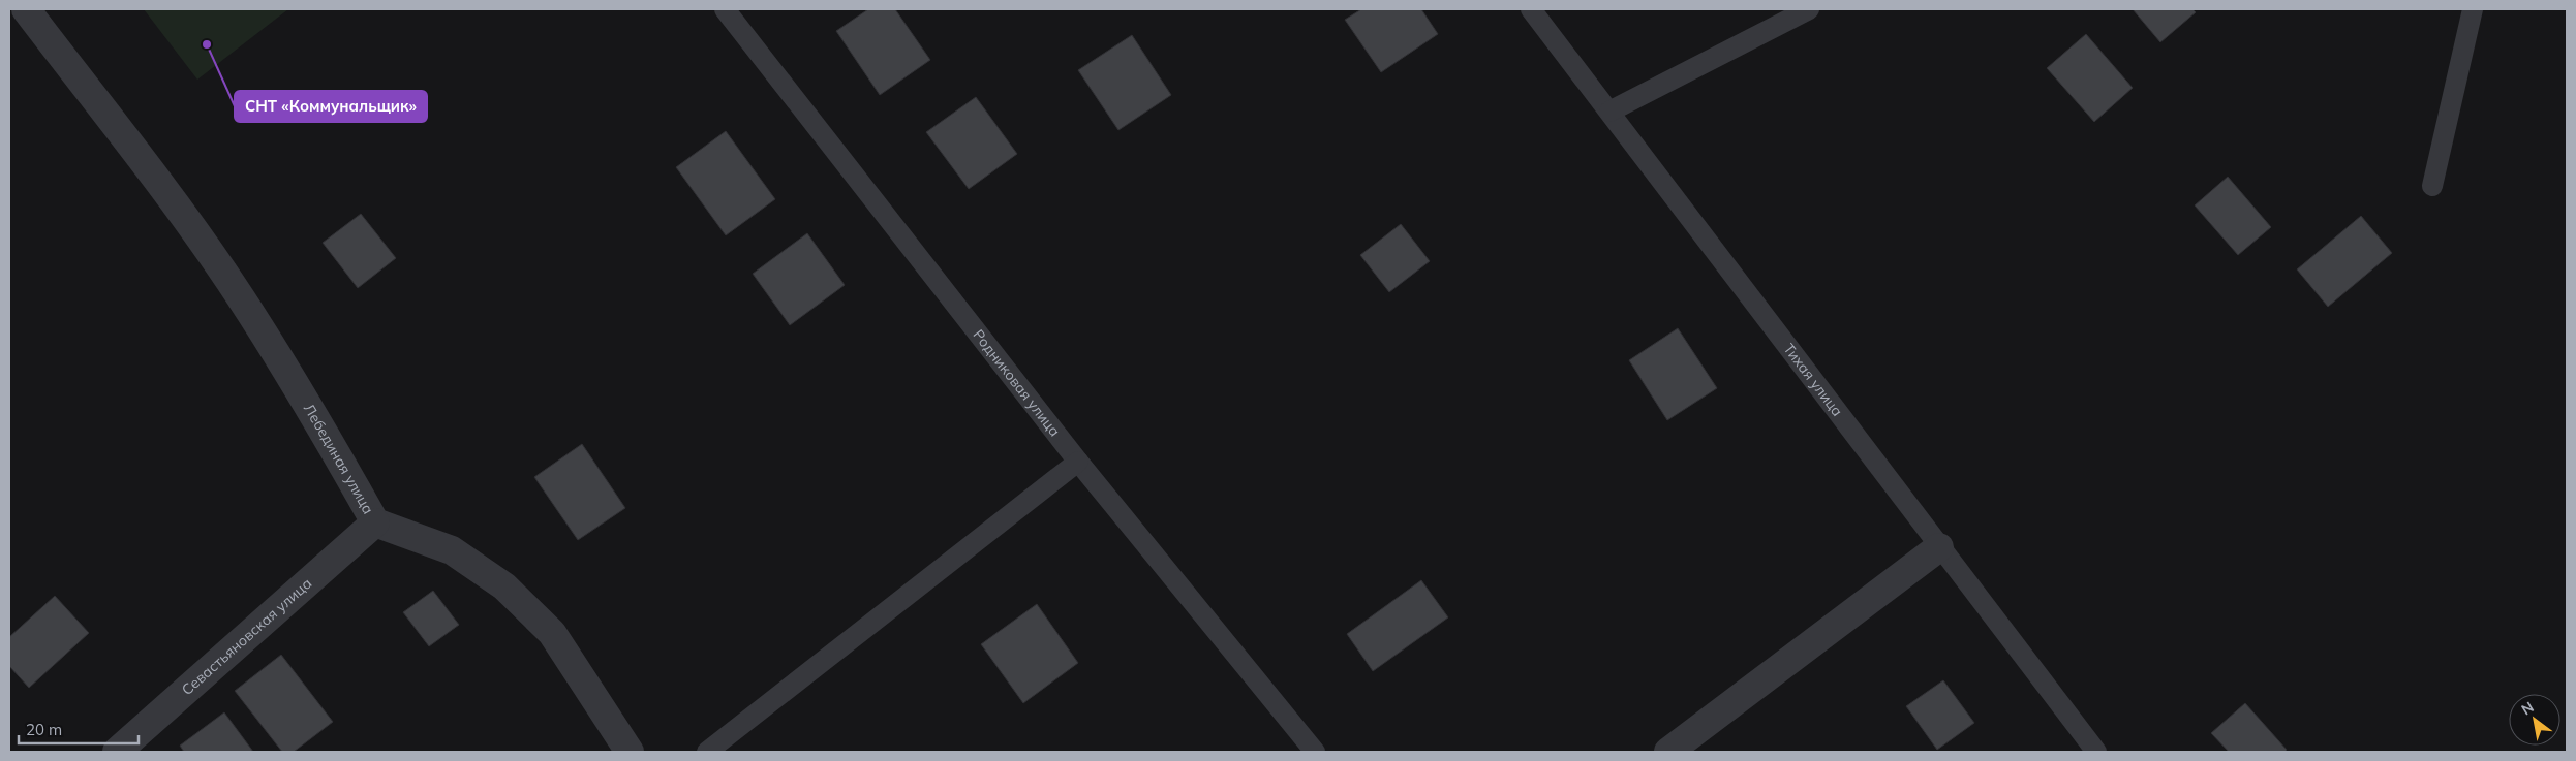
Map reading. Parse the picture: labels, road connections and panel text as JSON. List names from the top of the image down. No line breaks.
{"streets":{"street":["Лебединая улица","Севастьяновская улица"],"lane":["Тихая улица","Родниковая улица"]},"crossings":[["Лебединая улица","Севастьяновская улица"]],"places":["СНТ «Коммунальщик»"],"scale_bar":"20 m","north":"top left"}
